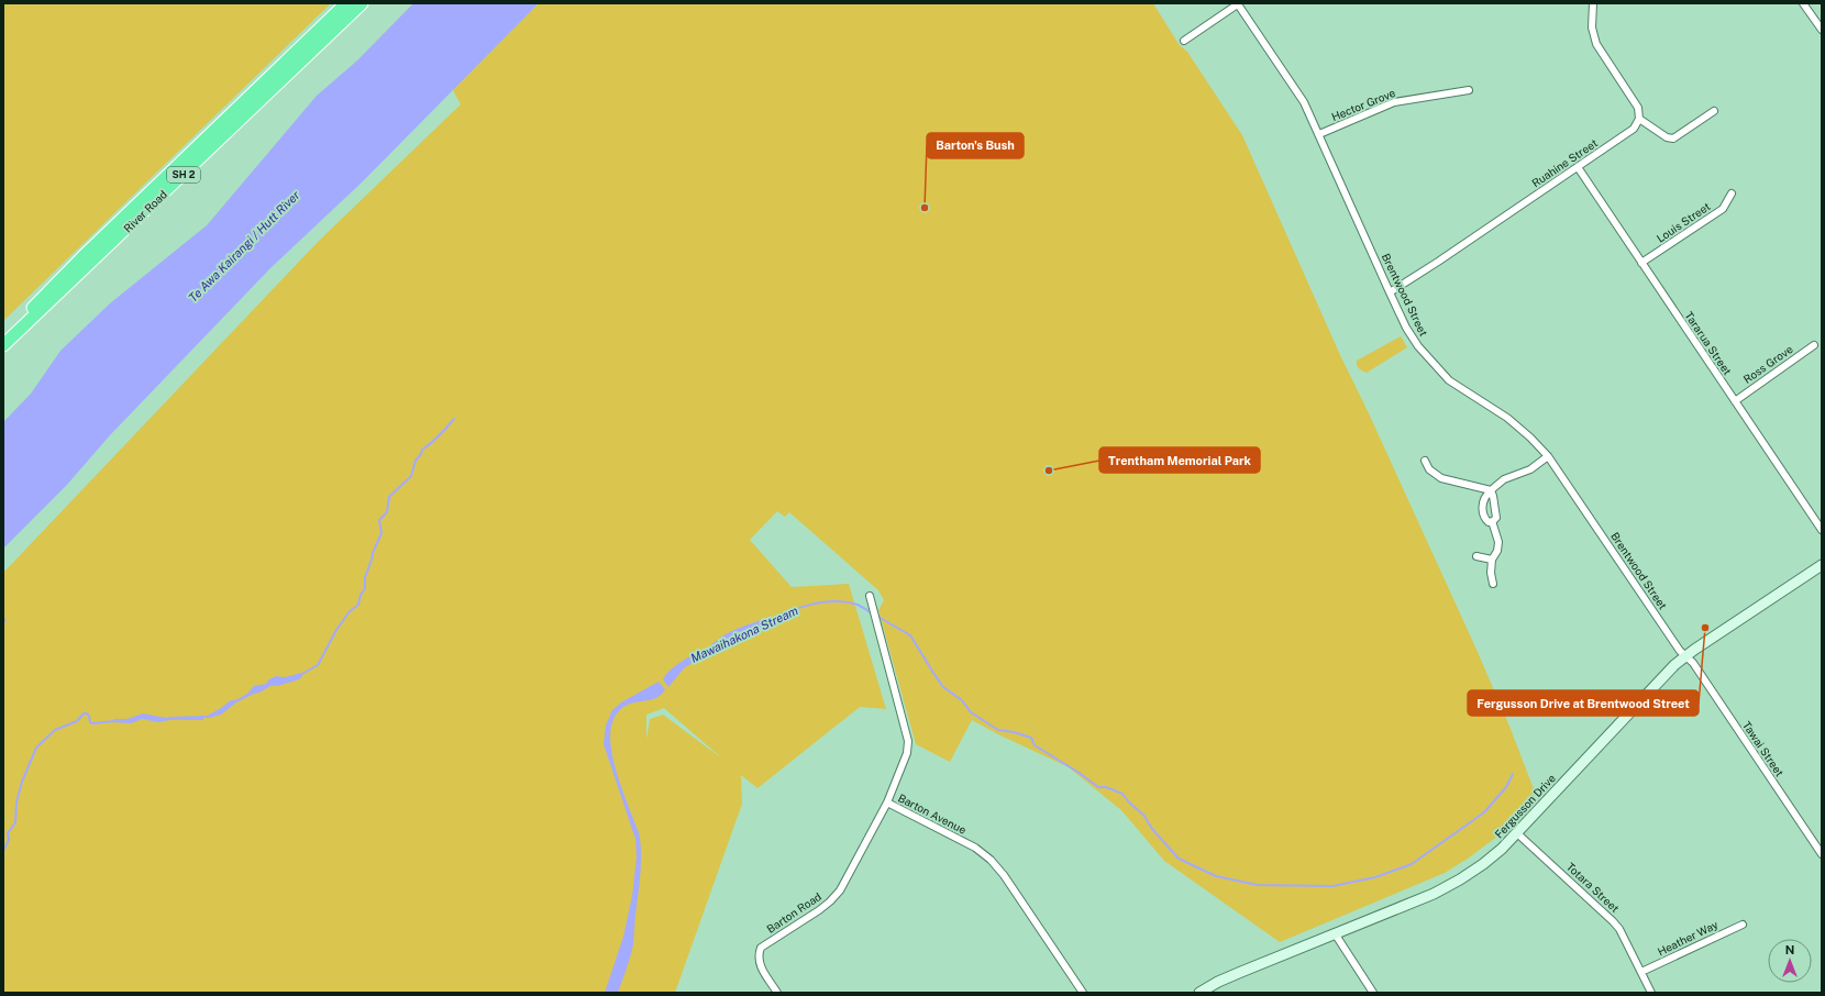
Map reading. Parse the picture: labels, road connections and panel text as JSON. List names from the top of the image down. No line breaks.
{"streets":{"highway":["SH 2","River Road"],"main road":["Fergusson Drive"],"street":["Hector Grove","Ruahine Street","Louis Street","Brentwood Street","Tararua Street","Ross Grove","Tawai Street","Barton Avenue","Totara Street","Barton Road","Heather Way"]},"crossings":[["Hector Grove","Brentwood Street"],["Ruahine Street","Brentwood Street"],["Ruahine Street","Tararua Street"],["Louis Street","Tararua Street"],["Brentwood Street","Tawai Street"],["Brentwood Street","Fergusson Drive"],["Tararua Street","Ross Grove"],["Tawai Street","Fergusson Drive"],["Fergusson Drive","Totara Street"],["Barton Avenue","Barton Road"],["Totara Street","Heather Way"]],"water":["Te Awa Kairangi / Hutt River","Mawaihakona Stream"],"places":["Barton's Bush","Trentham Memorial Park","Fergusson Drive at Brentwood Street"],"north":"top"}
